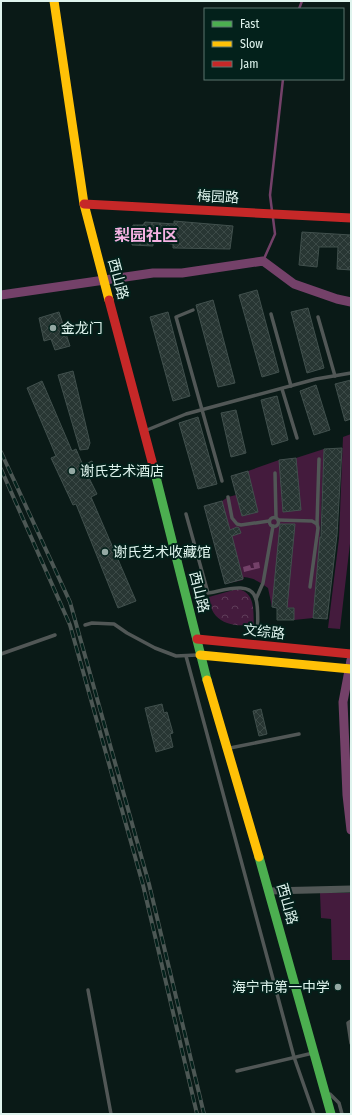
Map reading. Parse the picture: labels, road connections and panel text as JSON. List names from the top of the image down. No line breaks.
{"streets":{"main road":["梅园路","西山路","文综路"]},"crossings":[["梅园路","西山路"],["西山路","文综路"]],"districts":["梨园社区"],"places":["金龙门","谢氏艺术酒店","谢氏艺术收藏馆","海宁市第一中学"],"legend":["Fast","Slow","Jam"]}
